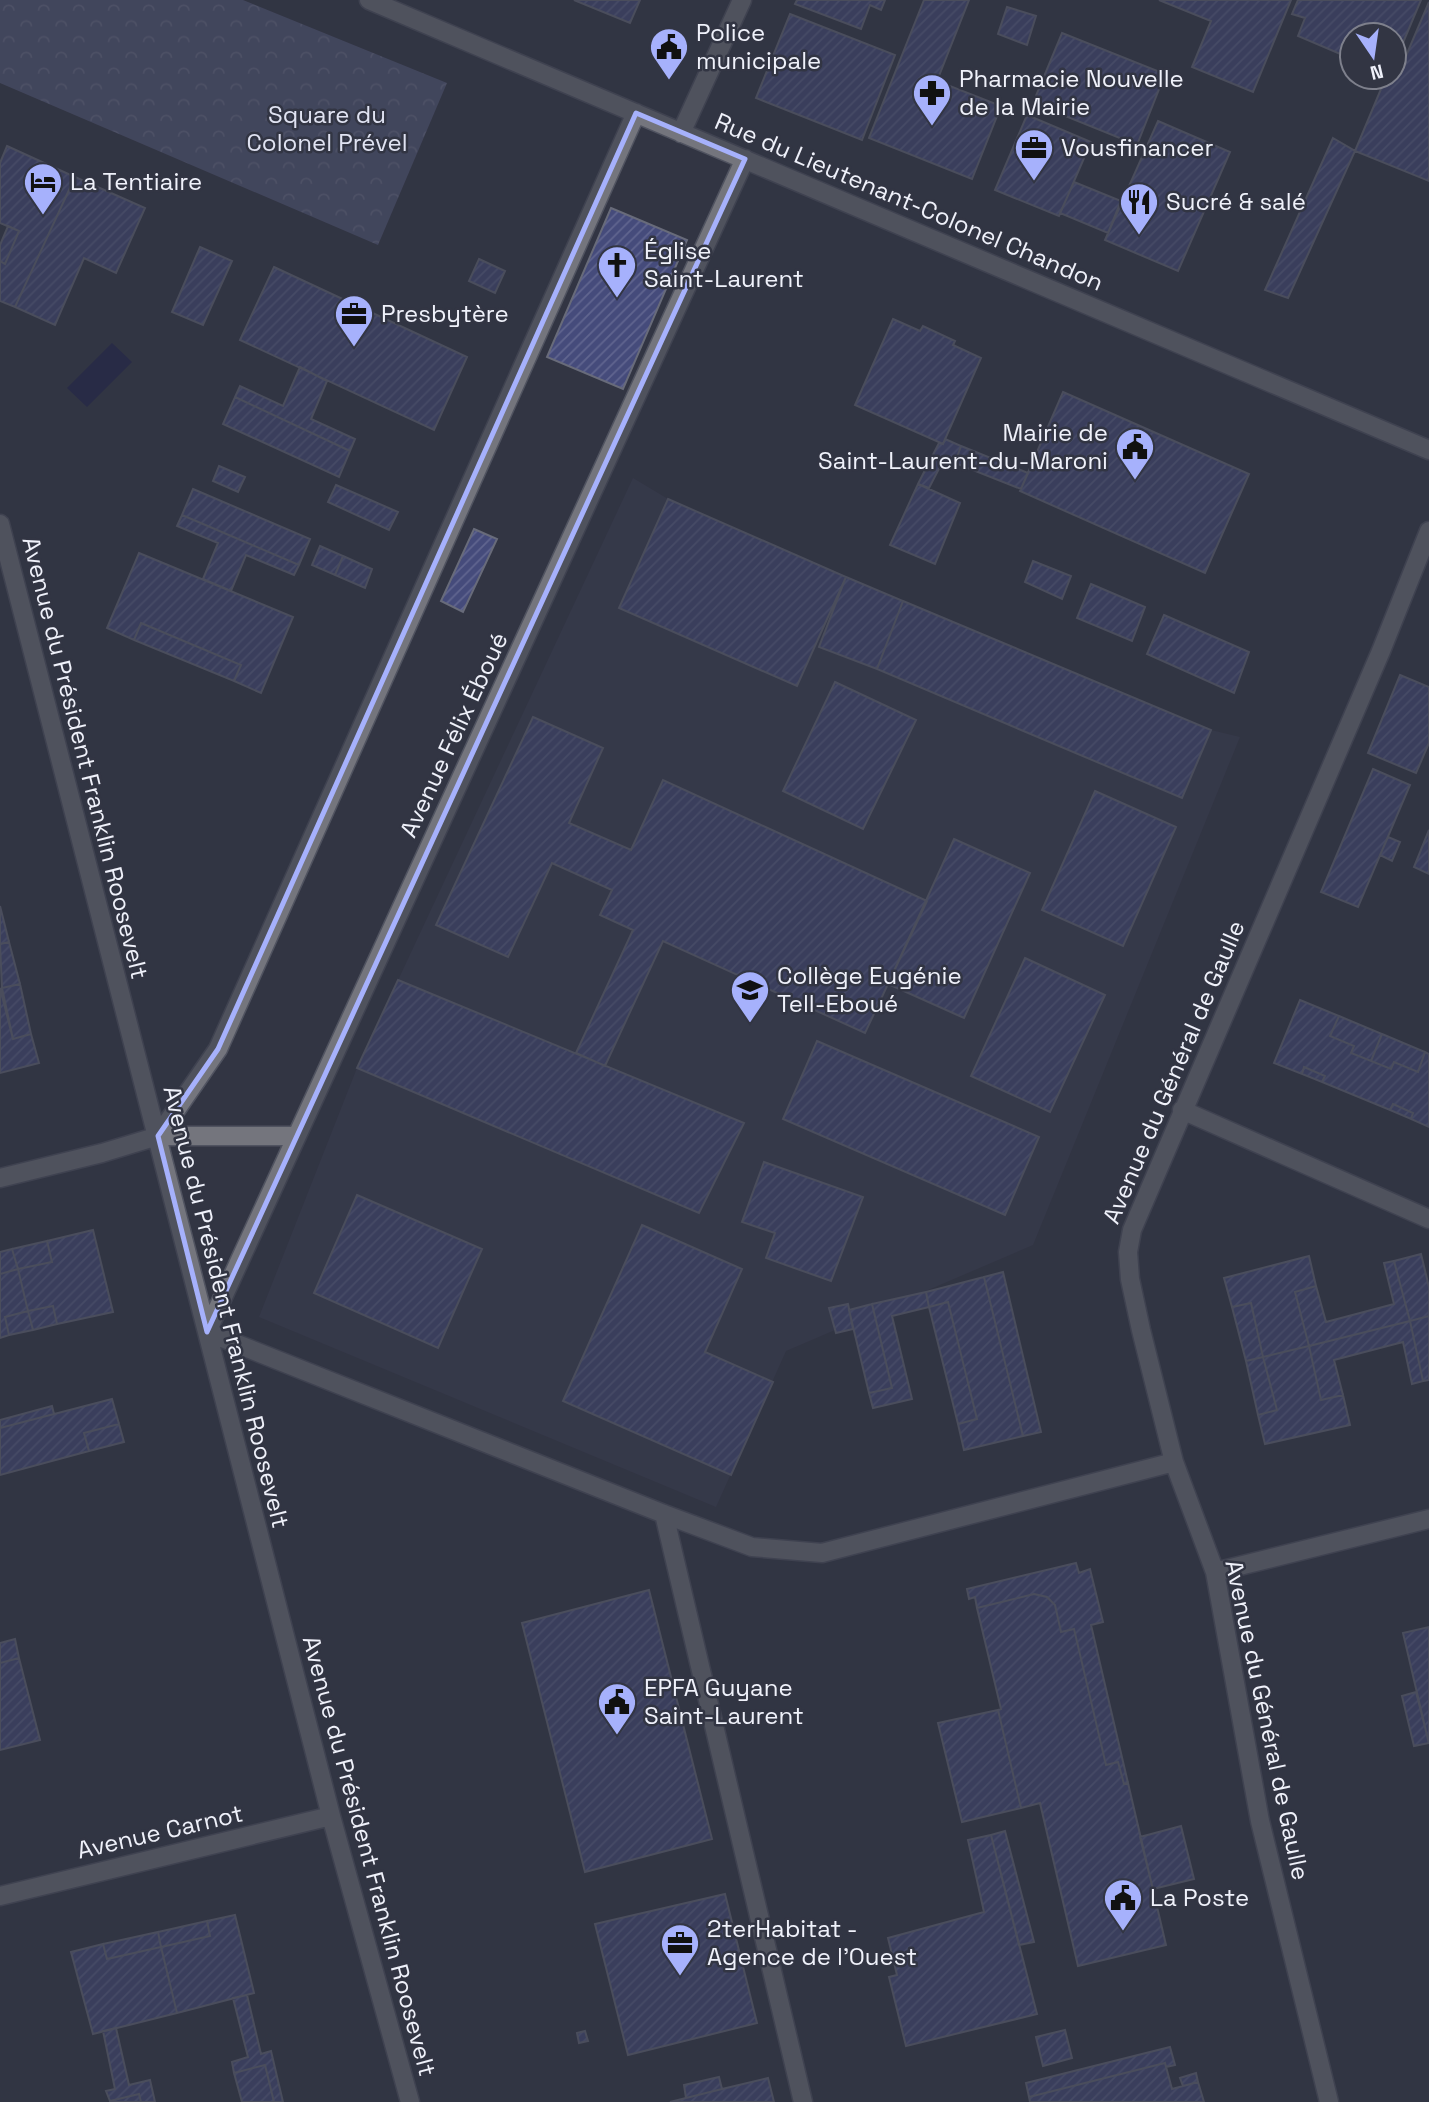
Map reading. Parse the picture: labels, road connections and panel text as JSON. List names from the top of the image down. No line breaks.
{"streets":{"street":["Rue du Lieutenant-Colonel Chandon","Avenue Félix Éboué","Avenue du Président Franklin Roosevelt","Avenue du Général de Gaulle","Avenue Carnot"]},"crossings":[["Rue du Lieutenant-Colonel Chandon","Avenue Félix Éboué"],["Avenue Félix Éboué","Avenue du Président Franklin Roosevelt"],["Avenue du Président Franklin Roosevelt","Avenue Carnot"]],"parks":["Square du Colonel Prével"],"places":{"public building":["Police municipale","Mairie de Saint-Laurent-du-Maroni","EPFA Guyane Saint-Laurent","La Poste"],"pharmacy":["Pharmacie Nouvelle de la Mairie"],"office":["Vousfinancer","Presbytère","2terHabitat - Agence de l'Ouest"],"hotel":["La Tentiaire"],"restaurant":["Sucré & salé"],"church":["Église Saint-Laurent"],"school or university":["Collège Eugénie Tell-Eboué"]},"north":"bottom"}
